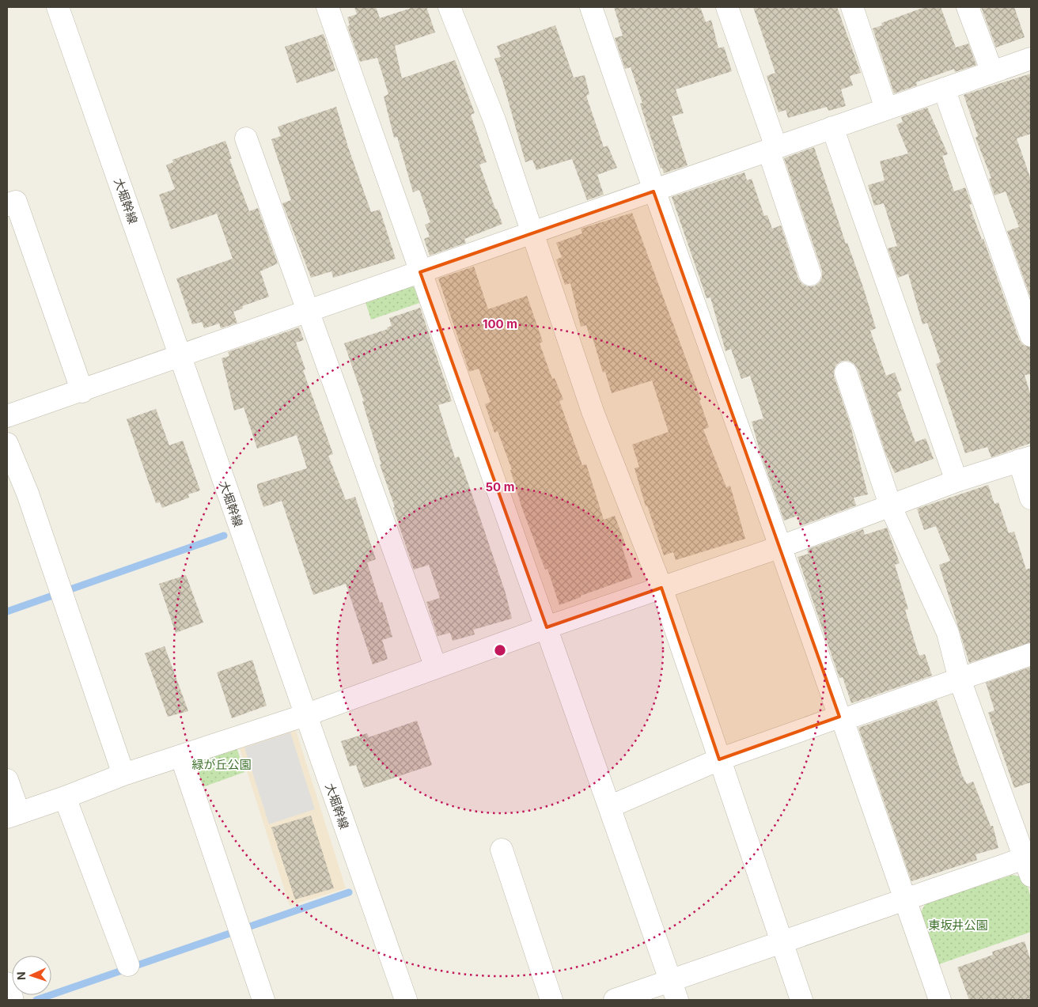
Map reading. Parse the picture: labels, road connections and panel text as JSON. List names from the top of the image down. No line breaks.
{"streets":{"street":["大堀幹線"]},"parks":["緑が丘公園","東坂井公園"],"north":"left","rings":["100 m","50 m"]}
